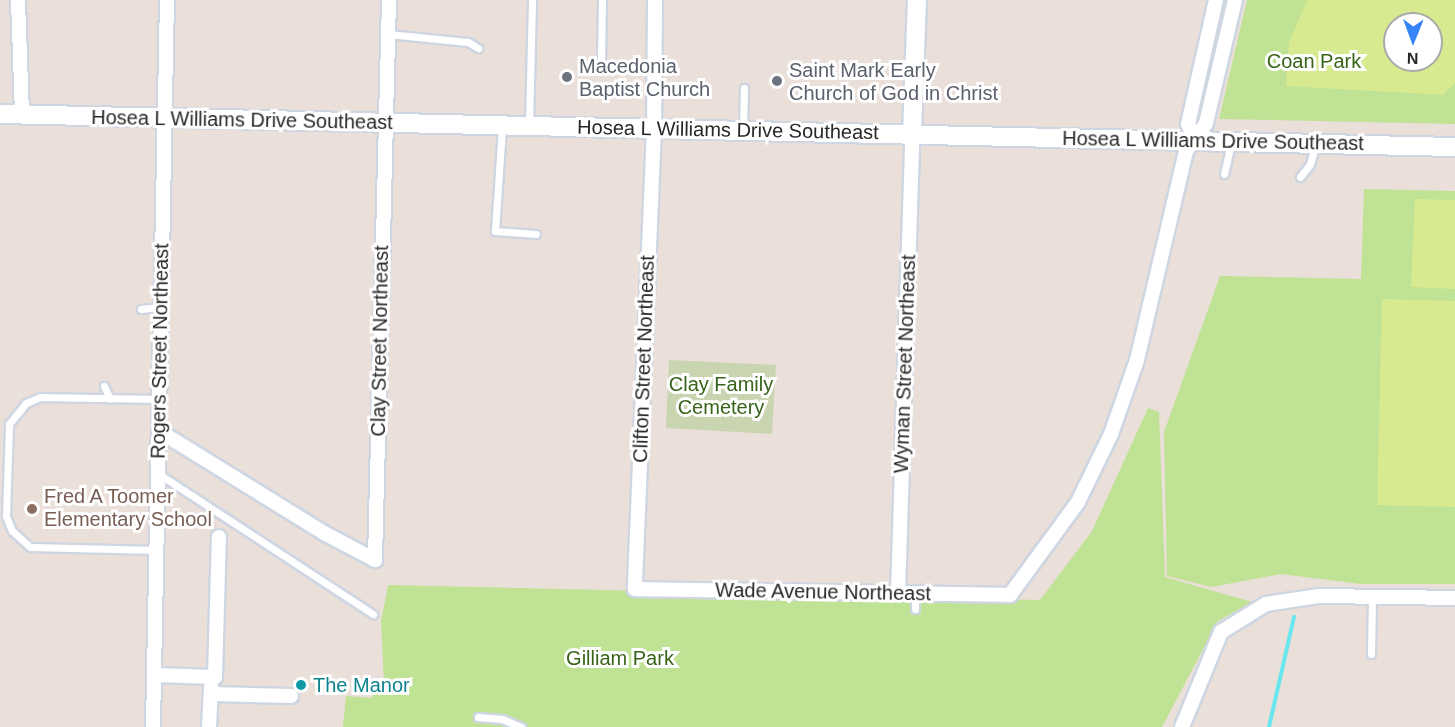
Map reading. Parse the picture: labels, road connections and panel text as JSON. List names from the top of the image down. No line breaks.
{"streets":{"street":["Hosea L Williams Drive Southeast","Clay Street Northeast","Rogers Street Northeast","Clifton Street Northeast","Wyman Street Northeast","Wade Avenue Northeast"]},"crossings":[["Hosea L Williams Drive Southeast","Clay Street Northeast"],["Hosea L Williams Drive Southeast","Rogers Street Northeast"],["Hosea L Williams Drive Southeast","Clifton Street Northeast"],["Hosea L Williams Drive Southeast","Wyman Street Northeast"],["Hosea L Williams Drive Southeast","Wade Avenue Northeast"],["Clay Street Northeast","Rogers Street Northeast"],["Clifton Street Northeast","Wade Avenue Northeast"],["Wyman Street Northeast","Wade Avenue Northeast"]],"parks":["Coan Park","Clay Family Cemetery","Gilliam Park"],"places":["Macedonia Baptist Church","Saint Mark Early Church of God in Christ","Fred A Toomer Elementary School","The Manor"],"north":"bottom"}
